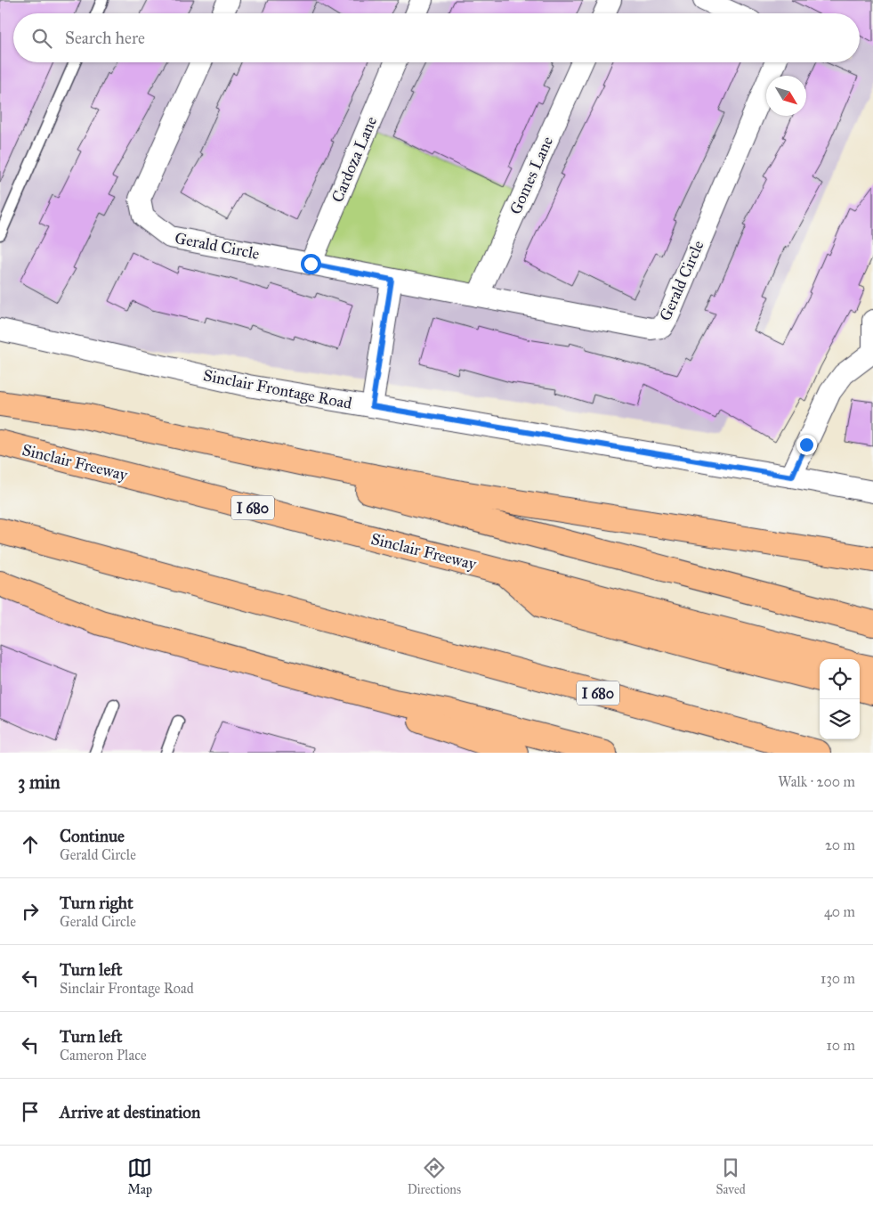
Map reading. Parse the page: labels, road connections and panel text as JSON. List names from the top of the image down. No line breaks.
{"streets":{"highway":["Sinclair Freeway","I 680"],"street":["Cardoza Lane","Gomes Lane","Gerald Circle","Sinclair Frontage Road"]},"crossings":[["Cardoza Lane","Gerald Circle"],["Gomes Lane","Gerald Circle"],["Sinclair Freeway","I 680"]],"north":"bottom right","page":{"search":"Search here","heading":["3 min","Walk · 200 m"],"list":[["Continue","Gerald Circle","20 m"],["Turn right","Gerald Circle","40 m"],["Turn left","Sinclair Frontage Road","130 m"],["Turn left","Cameron Place","10 m"],"Arrive at destination"],"nav":["Map","Directions","Saved"]}}
